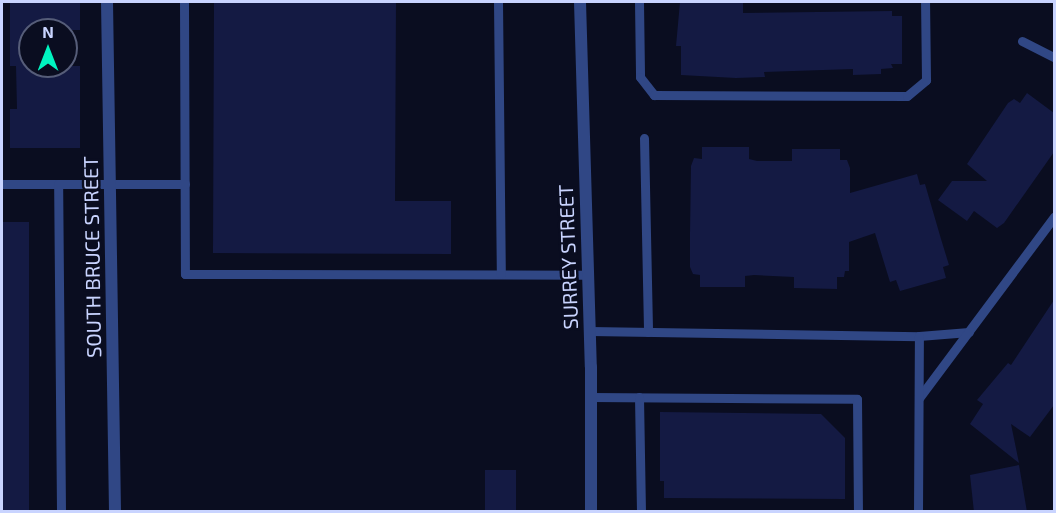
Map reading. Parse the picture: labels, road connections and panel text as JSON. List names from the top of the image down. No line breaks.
{"streets":{"street":["SOUTH BRUCE STREET","SURREY STREET"]},"north":"top"}
